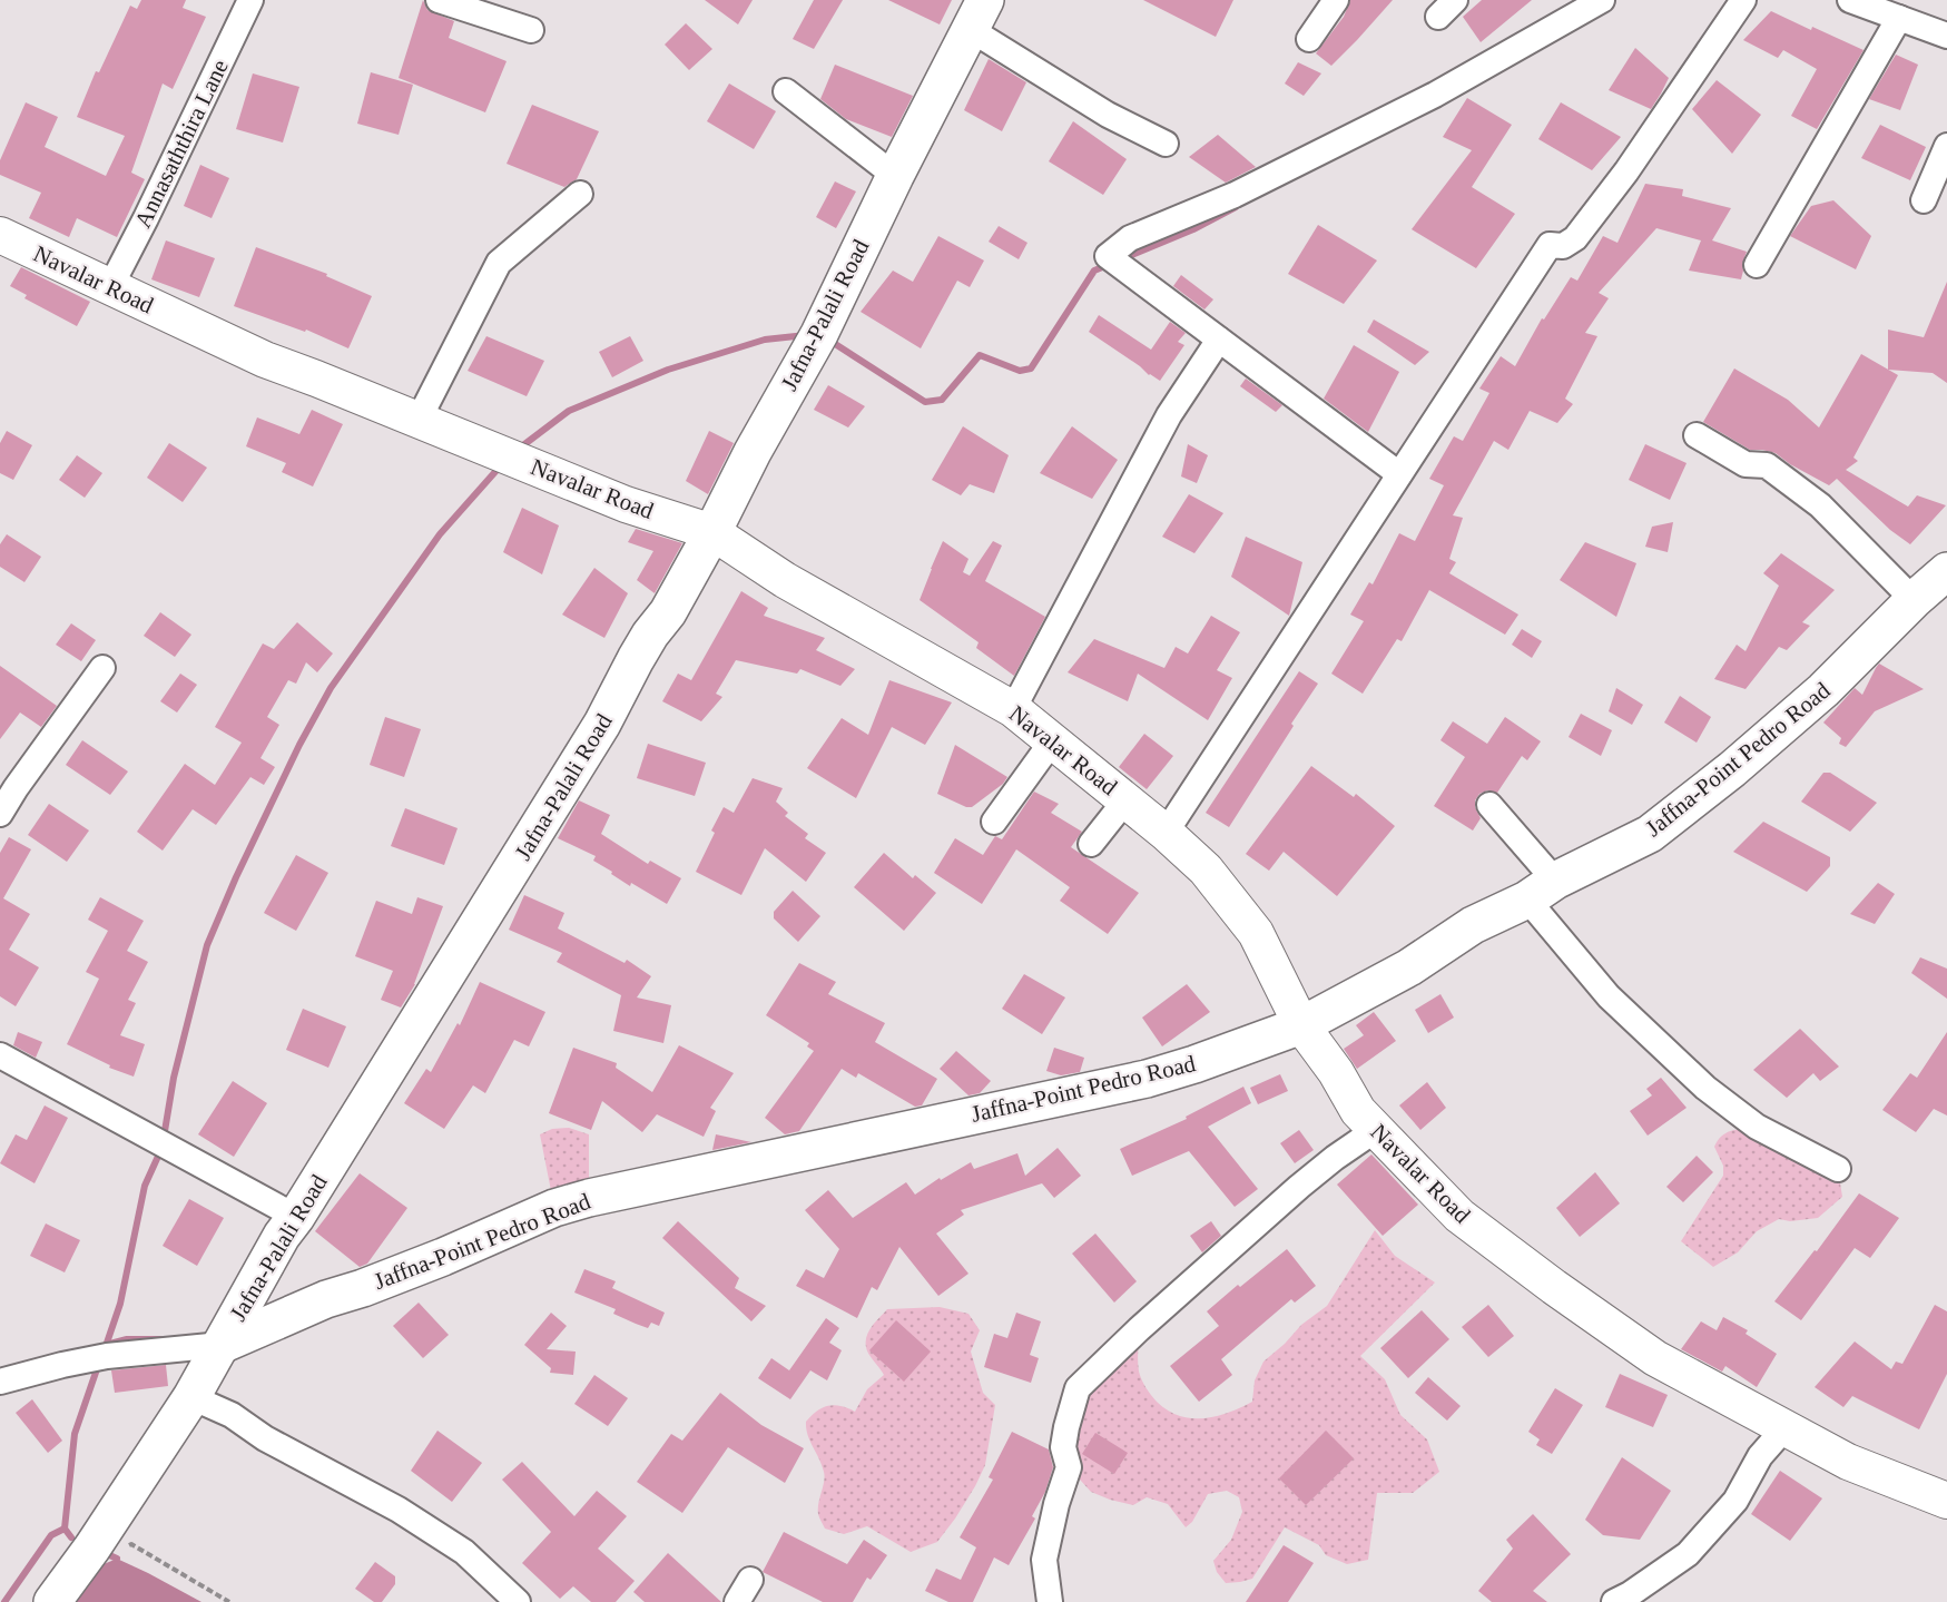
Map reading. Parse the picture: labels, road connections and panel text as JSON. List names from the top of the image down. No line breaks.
{"streets":{"main road":["Jafna-Palali Road","Jaffna-Point Pedro Road"],"street":["Annasaththira Lane","Navalar Road"]},"crossings":[["Annasaththira Lane","Navalar Road"],["Navalar Road","Jafna-Palali Road"],["Navalar Road","Jaffna-Point Pedro Road"],["Jafna-Palali Road","Jaffna-Point Pedro Road"]]}
